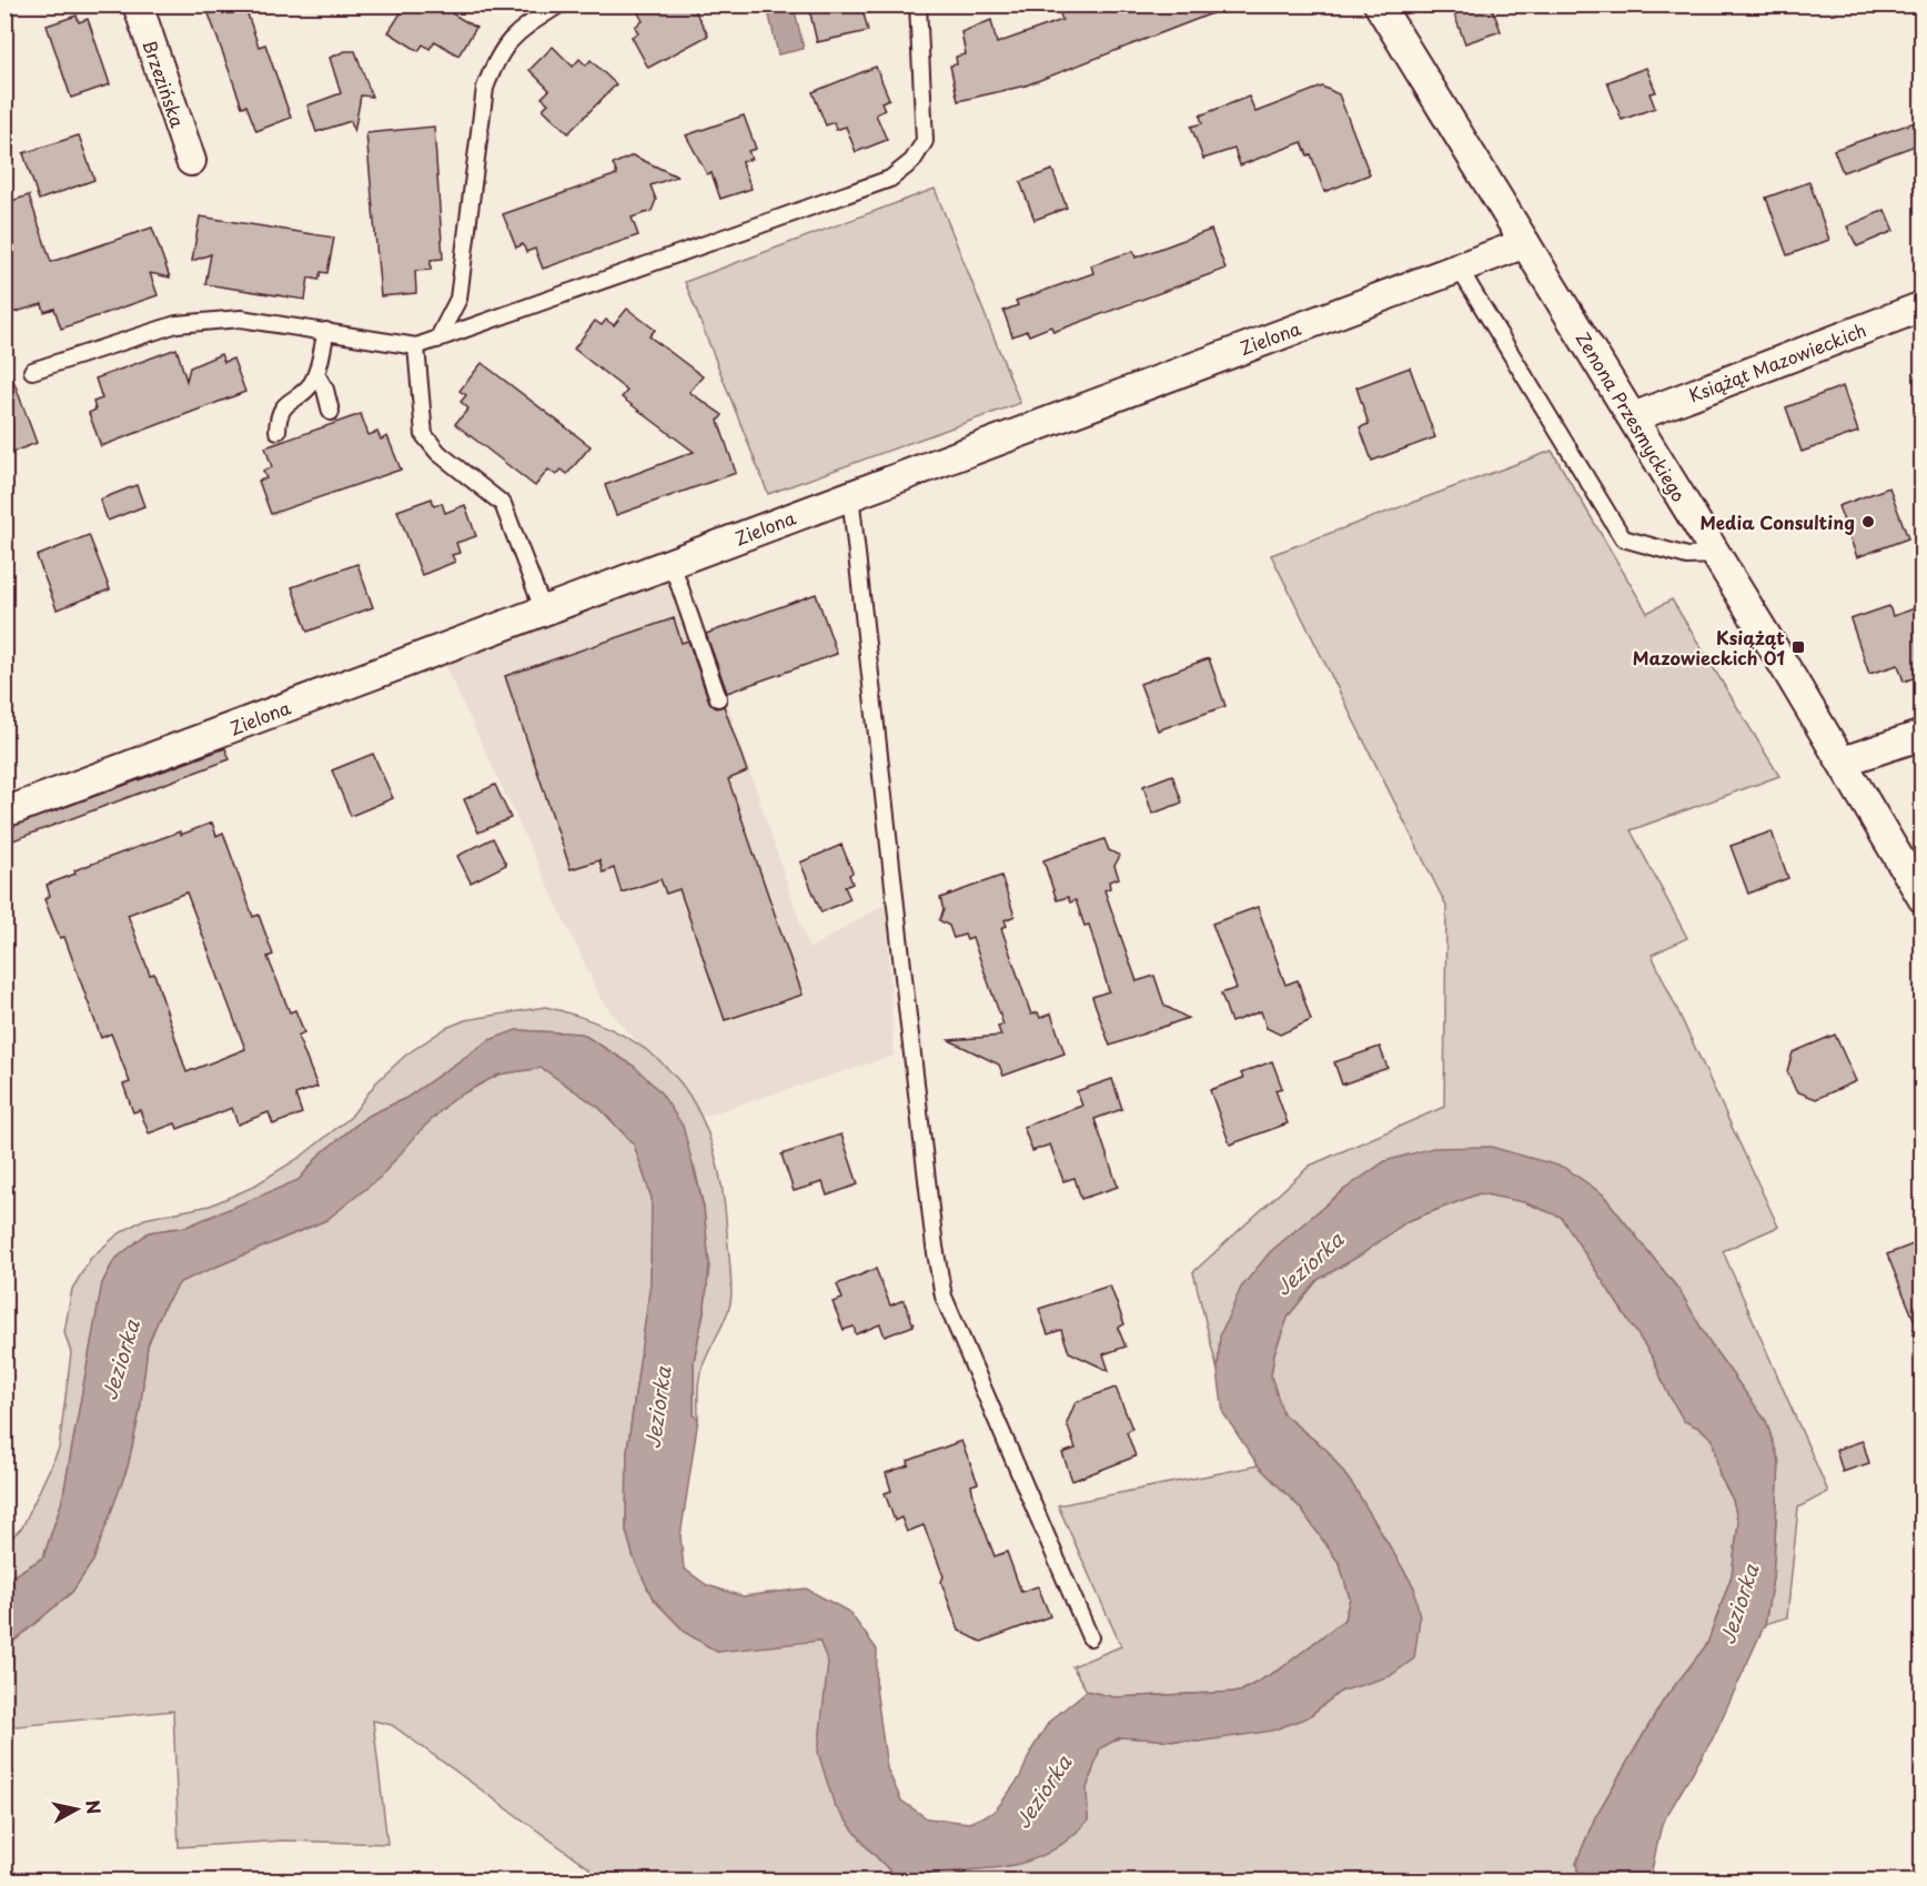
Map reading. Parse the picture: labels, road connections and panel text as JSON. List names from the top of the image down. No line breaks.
{"streets":{"street":["Brzezińska","Zielona","Książąt Mazowieckich","Zenona Przesmyckiego"]},"crossings":[["Zielona","Zenona Przesmyckiego"],["Książąt Mazowieckich","Zenona Przesmyckiego"]],"water":["Jeziorka"],"places":{"other":["Media Consulting"],"transit":["Książąt Mazowieckich 01"]},"north":"right"}
